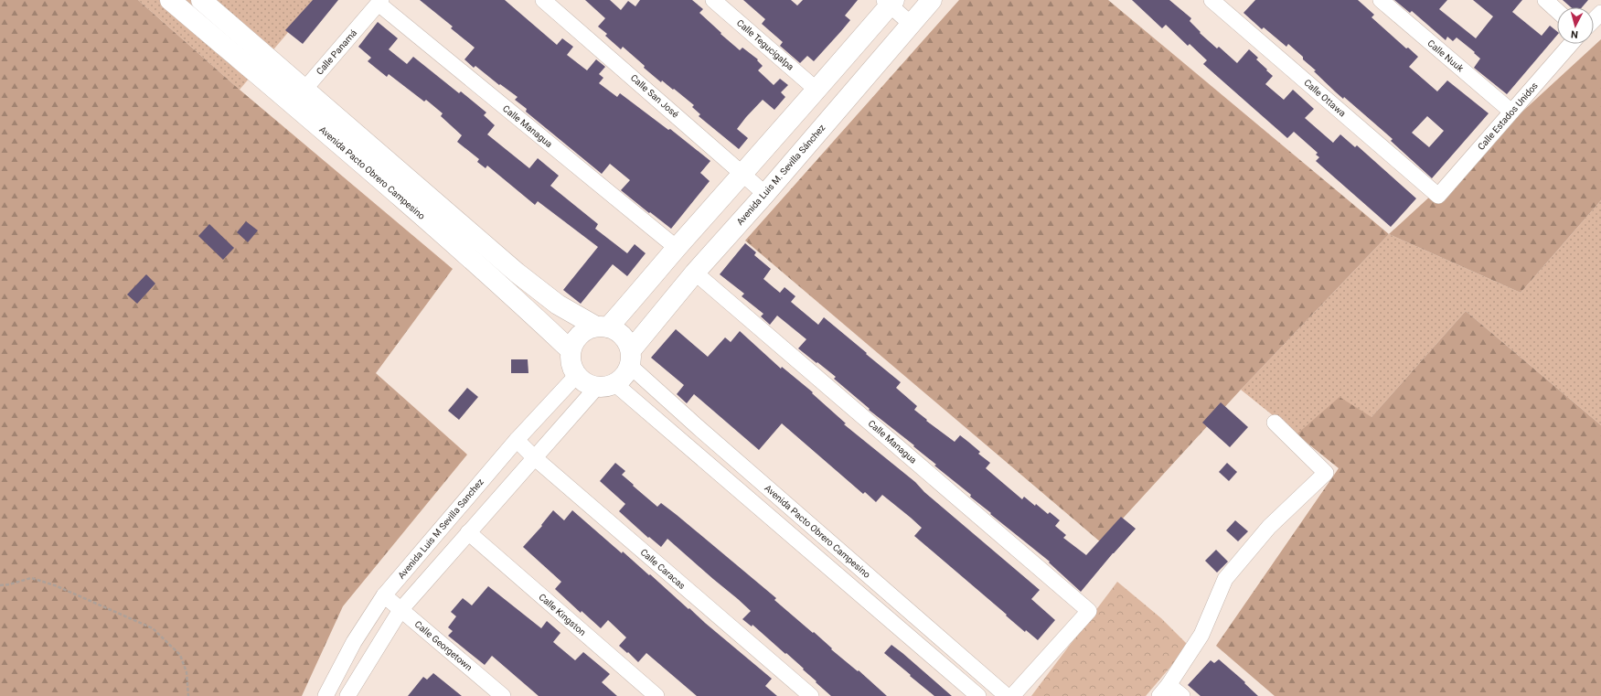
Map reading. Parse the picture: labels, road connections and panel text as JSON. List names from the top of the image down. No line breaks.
{"streets":{"street":["Calle Tegucigalpa","Calle Panamá","Calle Nuuk","Calle San José","Calle Ottawa","Calle Estados Unidos","Calle Managua","Avenida Pacto Obrero Campesino","Avenida Luis M. Sevilla Sánchez","Avenida Luis M Sevilla Sanchez","Calle Caracas","Calle Kingston","Calle Georgetown"]},"crossings":[["Calle Panamá","Calle Managua"],["Calle Panamá","Avenida Pacto Obrero Campesino"],["Calle Nuuk","Calle Estados Unidos"],["Calle San José","Avenida Luis M. Sevilla Sánchez"],["Calle Ottawa","Calle Estados Unidos"],["Calle Managua","Avenida Luis M. Sevilla Sánchez"],["Avenida Pacto Obrero Campesino","Avenida Luis M. Sevilla Sánchez"],["Avenida Pacto Obrero Campesino","Avenida Luis M Sevilla Sanchez"],["Avenida Luis M. Sevilla Sánchez","Avenida Luis M Sevilla Sanchez"],["Avenida Luis M Sevilla Sanchez","Calle Caracas"],["Avenida Luis M Sevilla Sanchez","Calle Georgetown"]],"north":"bottom"}
